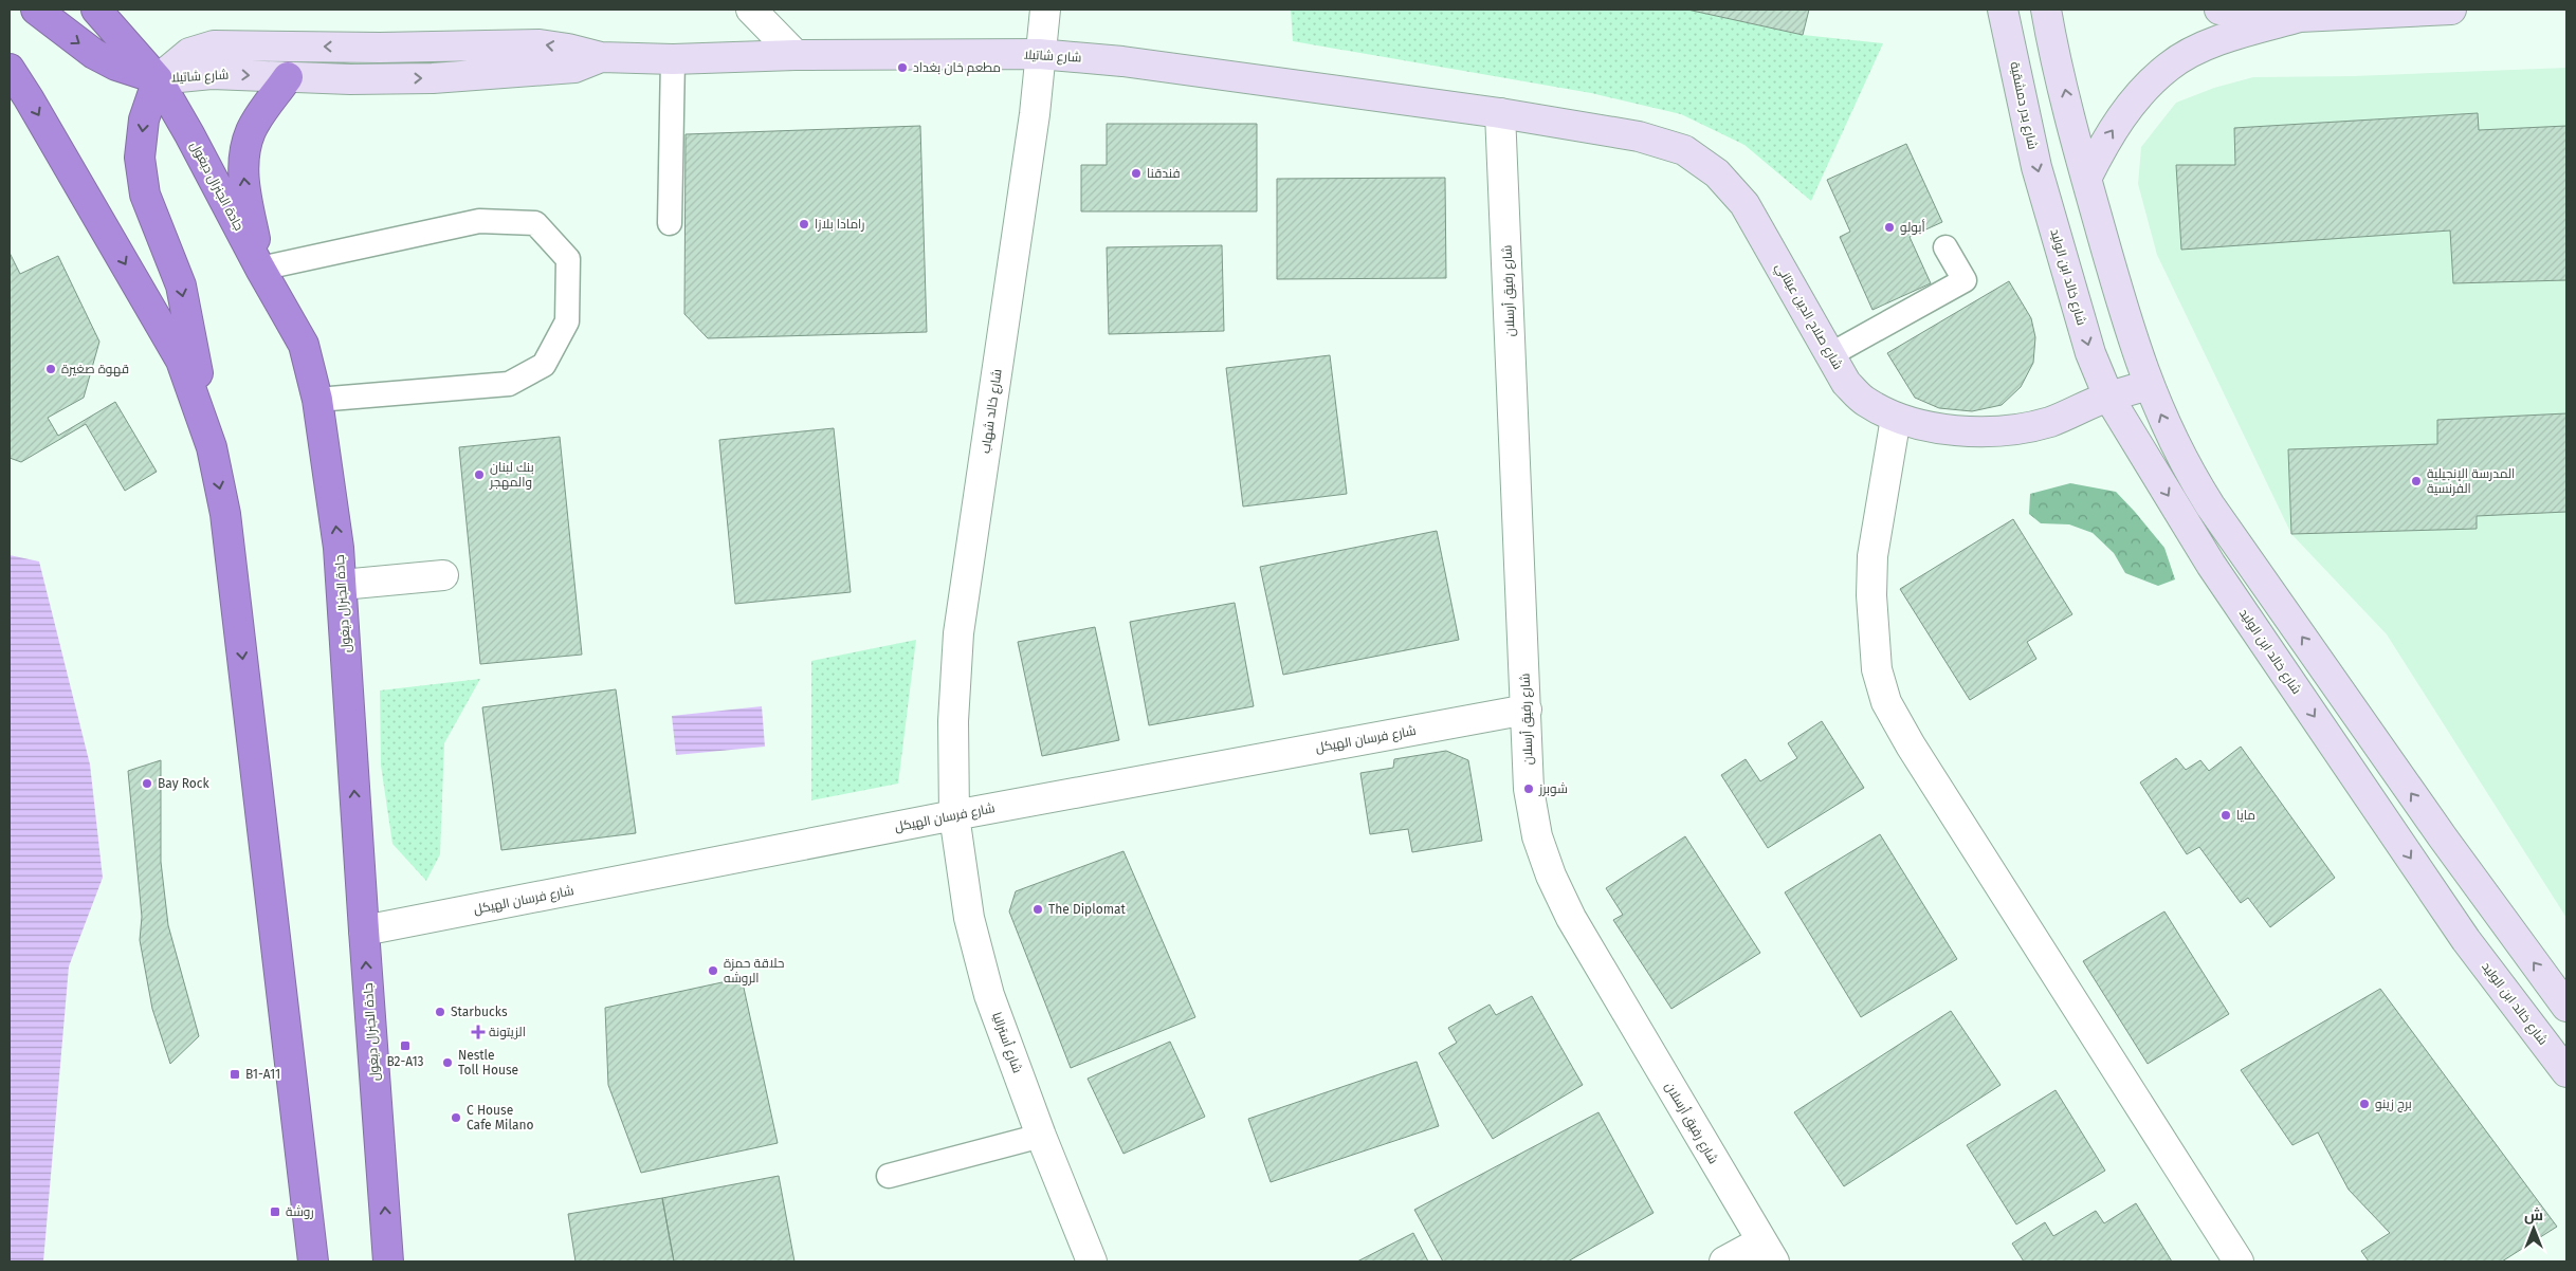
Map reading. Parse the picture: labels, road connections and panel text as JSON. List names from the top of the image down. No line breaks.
{"streets":{"highway":["جادة الجنرال ديغول"],"main road":["شارع شاتيلا","شارع بدر دمشقية","شارع خالد ابن الوليد","شارع صلاح الدين عيتاني"],"street":["شارع رفيق أرسلان","شارع خالد شهاب","شارع فرسان الهيكل","شارع أستراليا"]},"crossings":[["شارع شاتيلا","جادة الجنرال ديغول"],["شارع شاتيلا","شارع رفيق أرسلان"],["شارع شاتيلا","شارع صلاح الدين عيتاني"],["شارع شاتيلا","شارع خالد شهاب"],["شارع بدر دمشقية","شارع خالد ابن الوليد"],["جادة الجنرال ديغول","شارع فرسان الهيكل"],["شارع خالد ابن الوليد","شارع صلاح الدين عيتاني"],["شارع رفيق أرسلان","شارع صلاح الدين عيتاني"],["شارع رفيق أرسلان","شارع فرسان الهيكل"],["شارع خالد شهاب","شارع فرسان الهيكل"],["شارع خالد شهاب","شارع أستراليا"],["شارع فرسان الهيكل","شارع أستراليا"]],"places":{"other":["مطعم خان بغداد","فندقنا","رامادا بلازا","أبولو","قهوة صغيرة","بنك لبنان والمهجر","المدرسة الإنجيلية الفرنسية","Bay Rock","شوبرز","مايا","The Diplomat","حلاقة حمزة الروشه","Starbucks","Nestle Toll House","برج زينو","C House Cafe Milano"],"health":["الزيتونة"],"transit":["B2-A13","B1-A11","روشة"]},"north":"top"}
